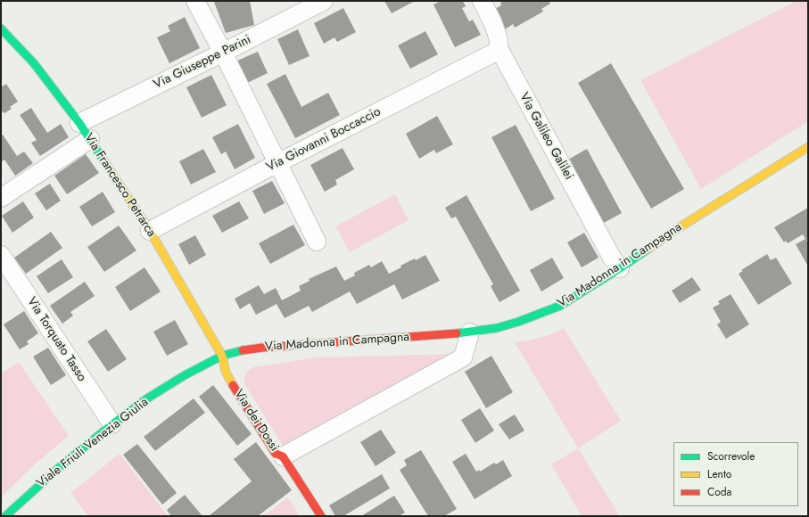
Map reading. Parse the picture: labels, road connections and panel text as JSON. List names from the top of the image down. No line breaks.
{"streets":{"street":["Via Giuseppe Parini","Via Galileo Galilei","Via Giovanni Boccaccio","Via Francesco Petrarca","Via Madonna in Campagna","Via Torquato Tasso","Via dei Dossi","Viale Friuli Venezia Giulia"]},"crossings":[["Via Giuseppe Parini","Via Francesco Petrarca"],["Via Galileo Galilei","Via Giovanni Boccaccio"],["Via Galileo Galilei","Via Madonna in Campagna"],["Via Giovanni Boccaccio","Via Francesco Petrarca"],["Via Francesco Petrarca","Via Madonna in Campagna"],["Via Francesco Petrarca","Via dei Dossi"],["Via Francesco Petrarca","Viale Friuli Venezia Giulia"],["Via Madonna in Campagna","Via dei Dossi"],["Via Madonna in Campagna","Viale Friuli Venezia Giulia"],["Via Torquato Tasso","Viale Friuli Venezia Giulia"],["Via dei Dossi","Viale Friuli Venezia Giulia"]],"legend":["Scorrevole","Lento","Coda"]}
